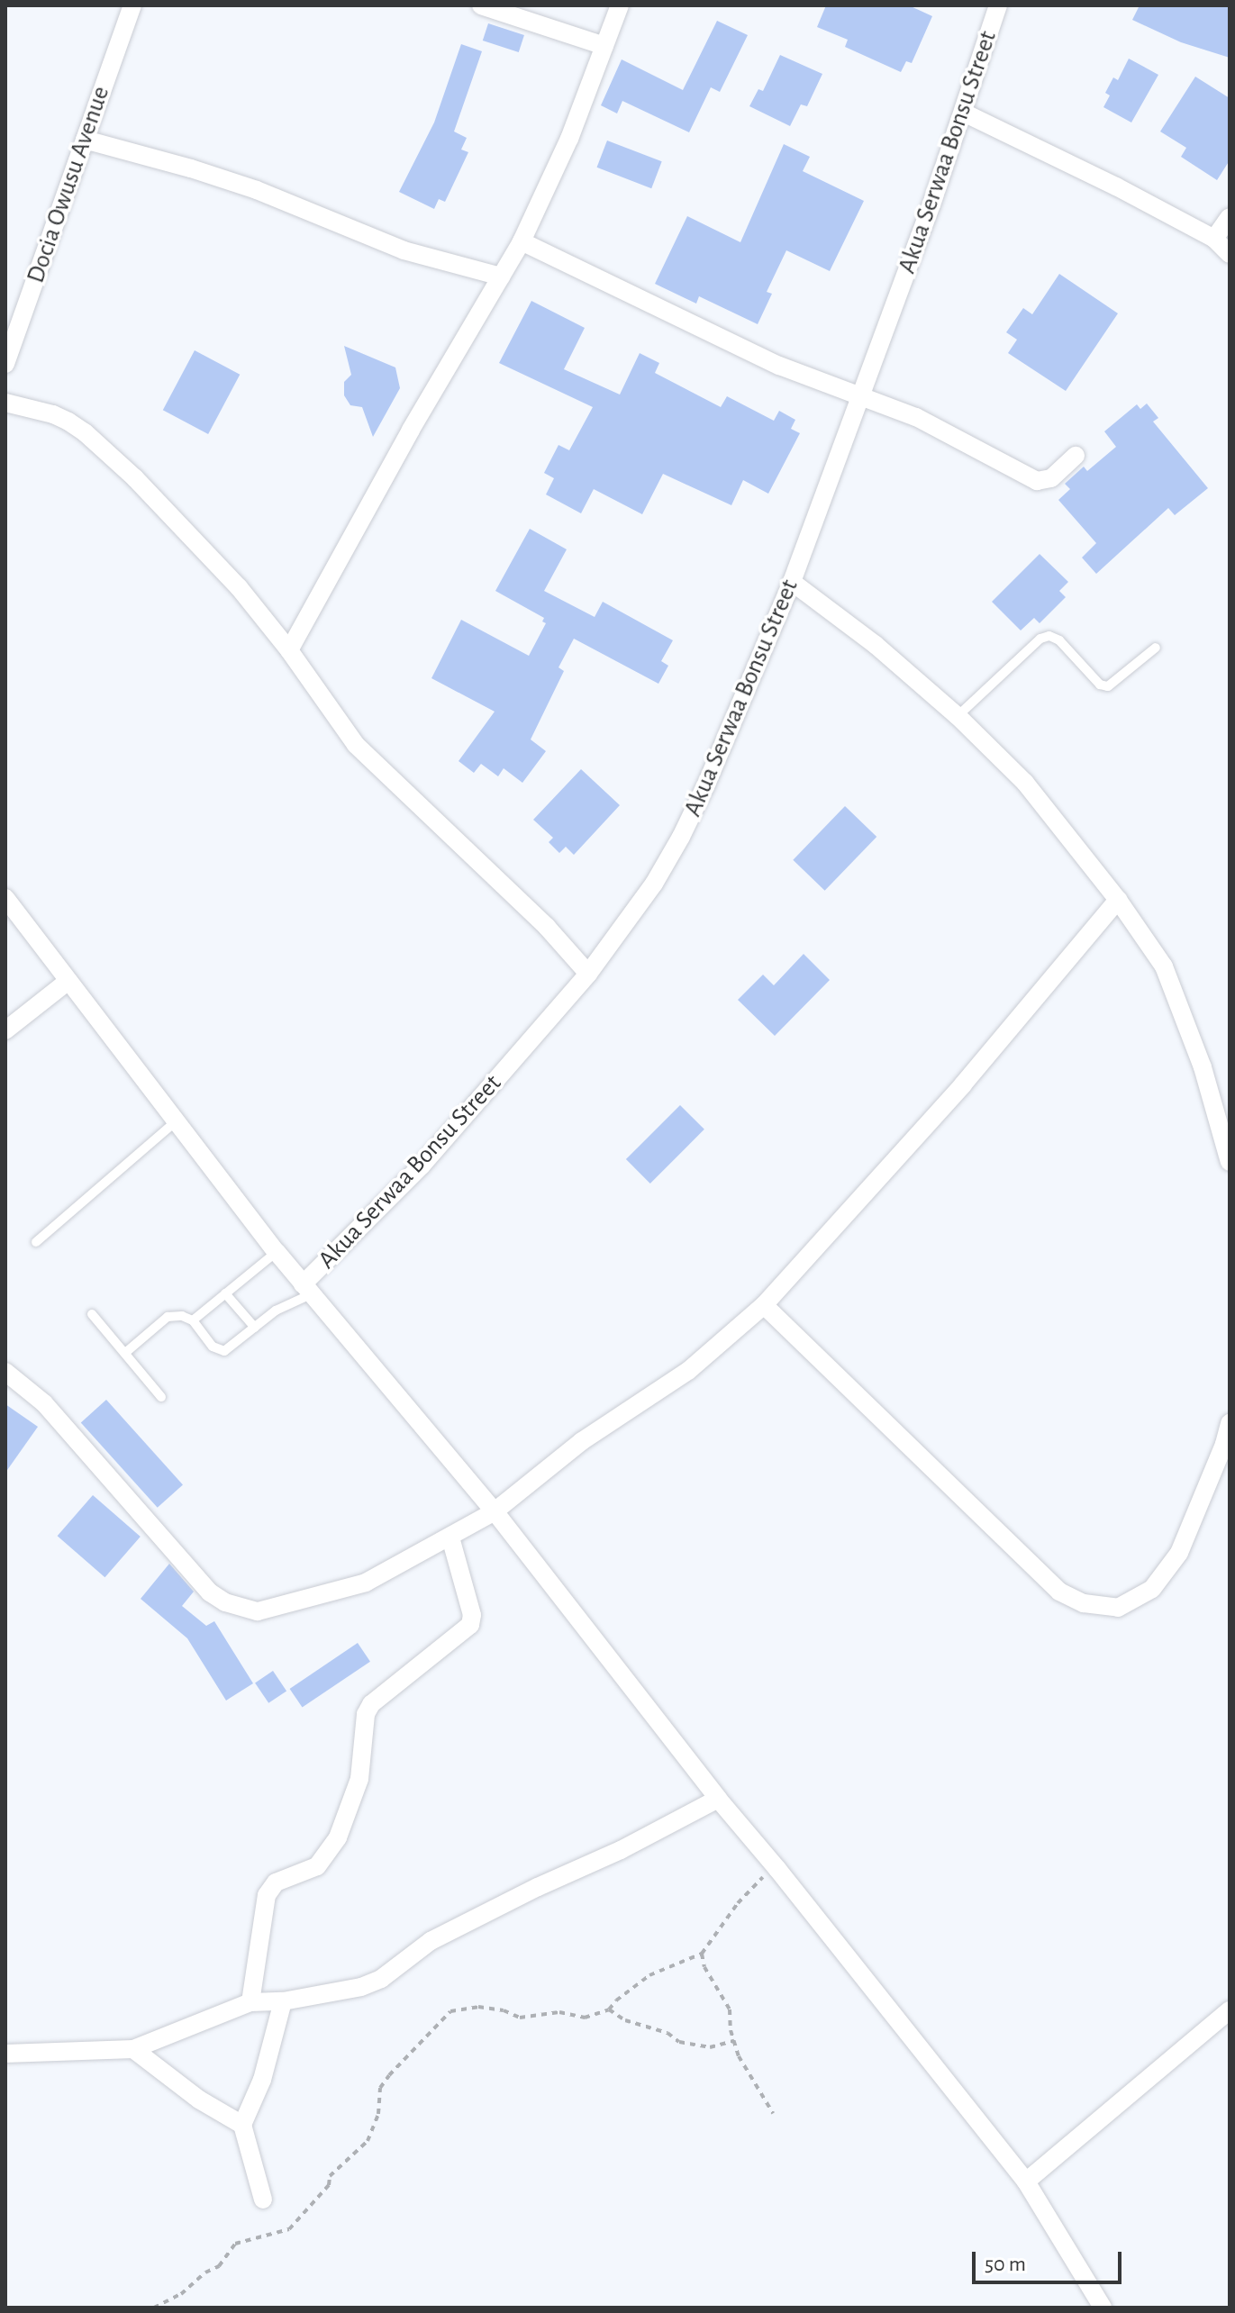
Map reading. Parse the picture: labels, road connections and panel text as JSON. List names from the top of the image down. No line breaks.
{"streets":{"street":["Akua Serwaa Bonsu Street","Docia Owusu Avenue"]},"scale_bar":"50 m"}
